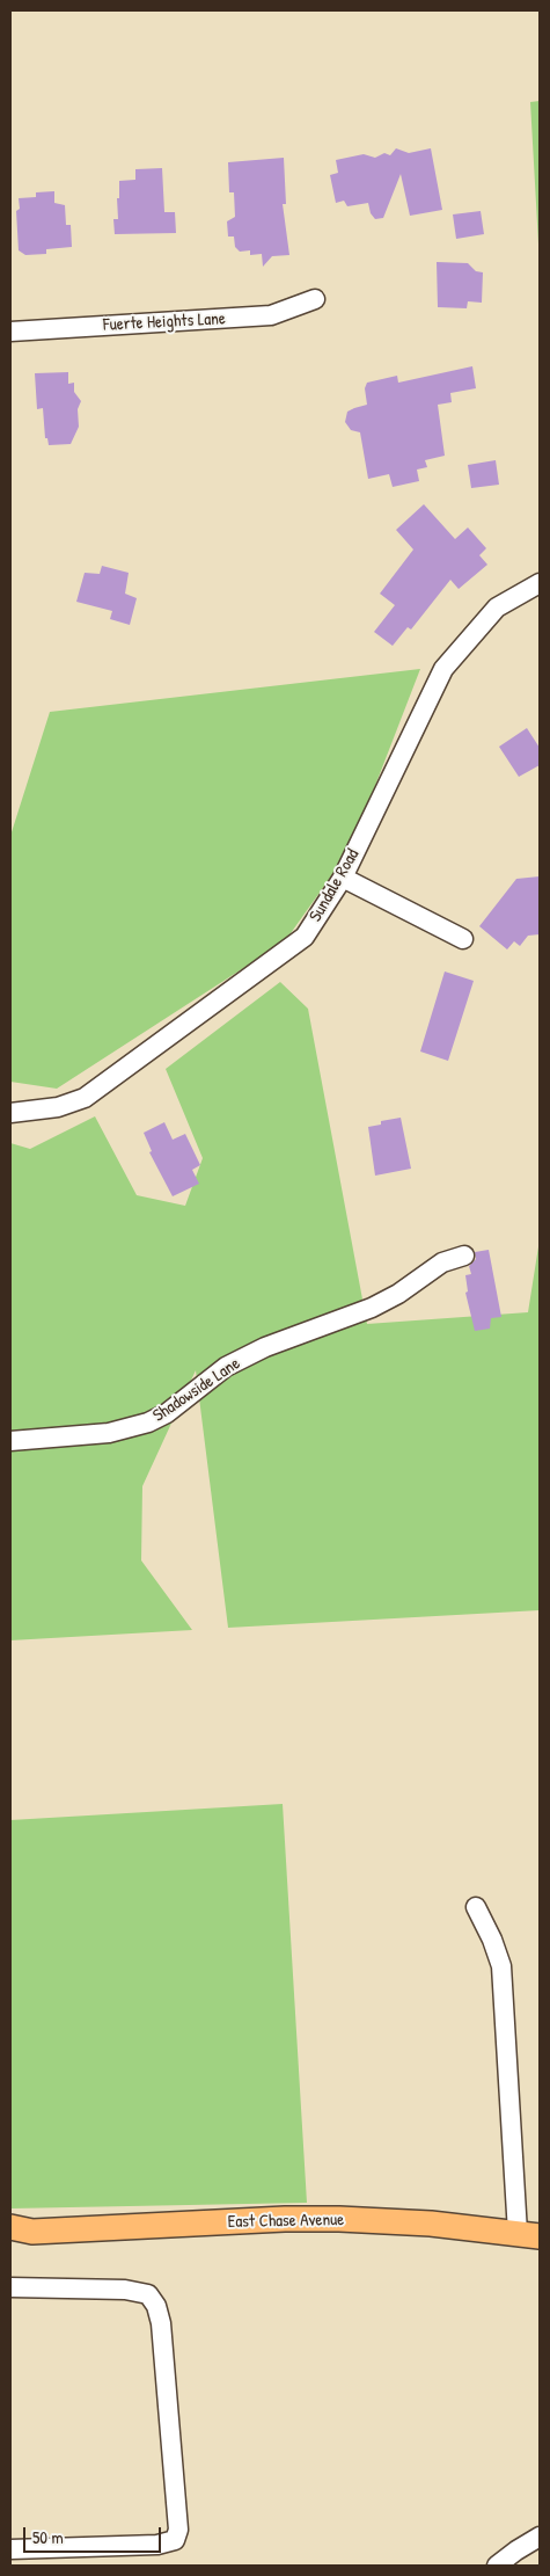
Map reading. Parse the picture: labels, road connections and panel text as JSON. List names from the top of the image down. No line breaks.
{"streets":{"main road":["East Chase Avenue"],"street":["Fuerte Heights Lane","Sundale Road","Shadowside Lane"]},"scale_bar":"50 m"}
